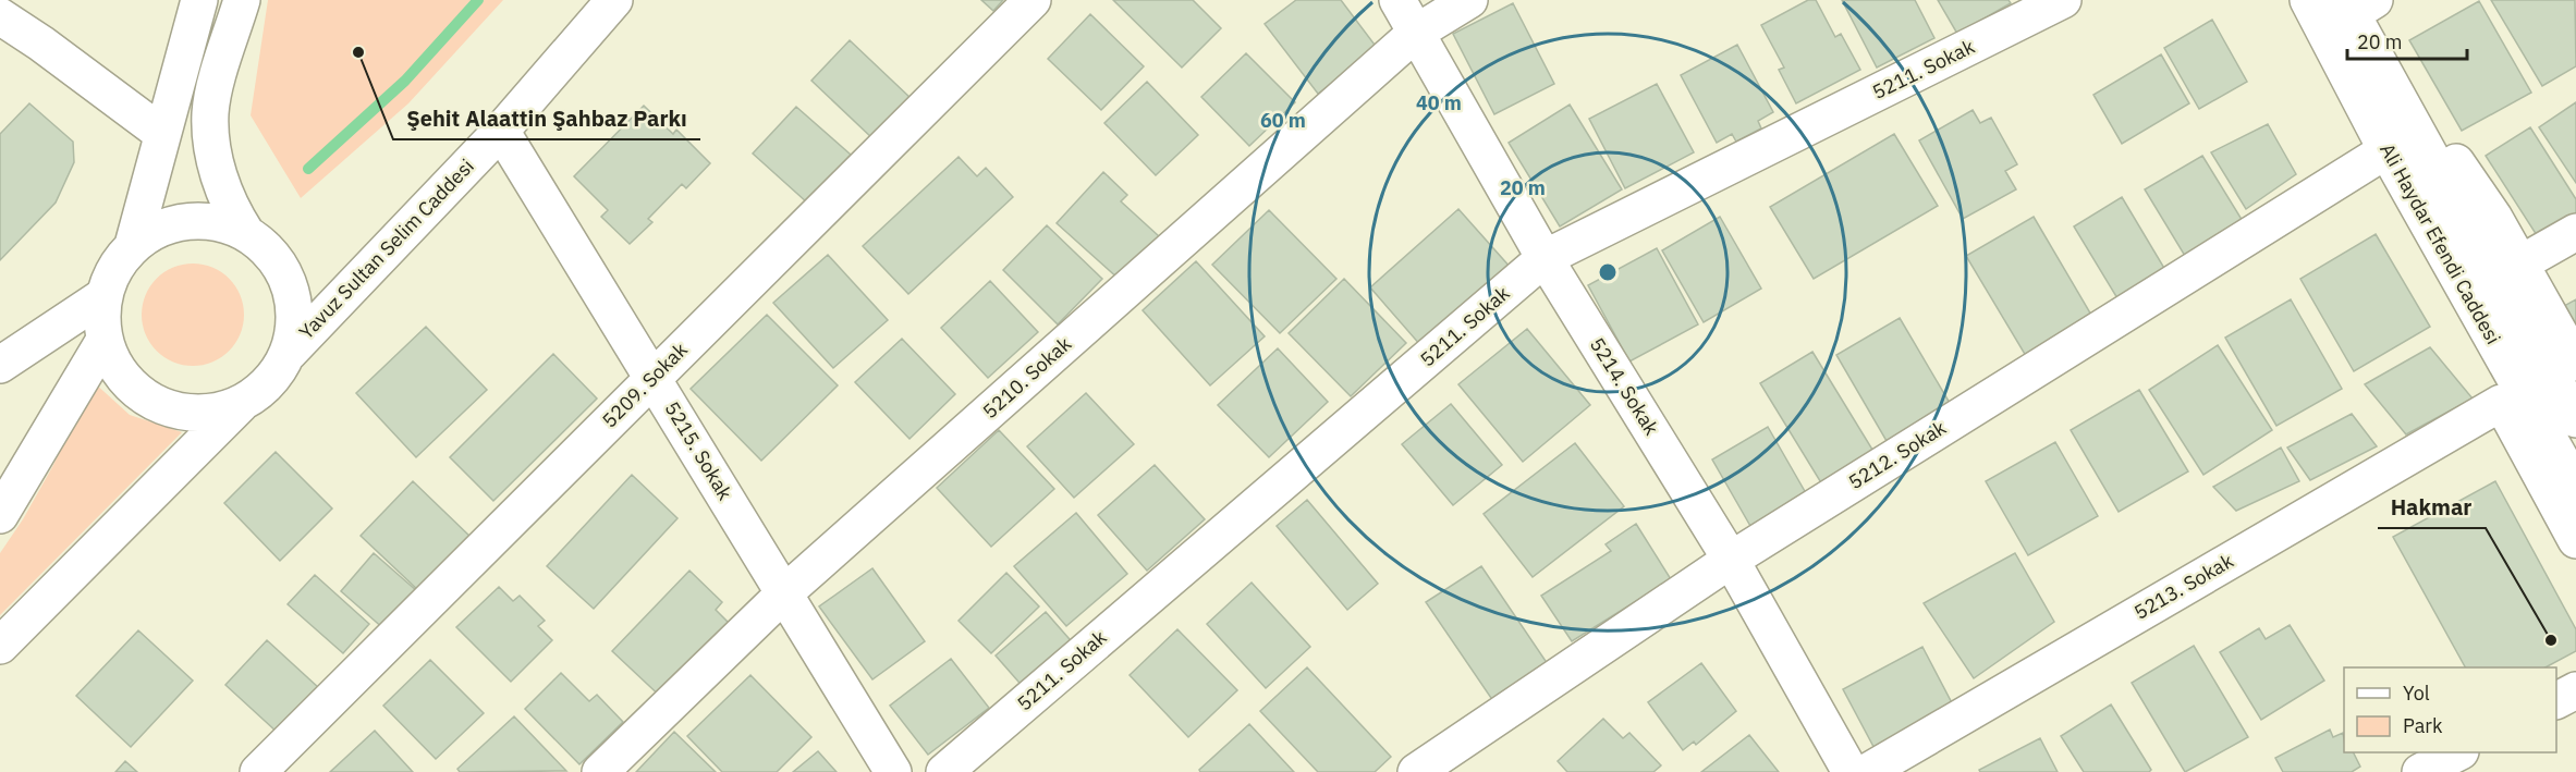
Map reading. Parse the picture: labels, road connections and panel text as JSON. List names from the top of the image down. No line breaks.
{"streets":{"street":["5211. Sokak","Ali Haydar Efendi Caddesi","Yavuz Sultan Selim Caddesi","5210. Sokak","5209. Sokak","5214. Sokak","5215. Sokak","5212. Sokak","5213. Sokak"]},"crossings":[["5211. Sokak","5214. Sokak"],["Ali Haydar Efendi Caddesi","5212. Sokak"],["Yavuz Sultan Selim Caddesi","5215. Sokak"],["5210. Sokak","5214. Sokak"],["5210. Sokak","5215. Sokak"],["5209. Sokak","5215. Sokak"],["5214. Sokak","5212. Sokak"]],"places":["Şehit Alaattin Şahbaz Parkı","Hakmar"],"legend":["Yol","Park"],"scale_bar":"20 m","rings":["40 m","60 m","20 m"]}
